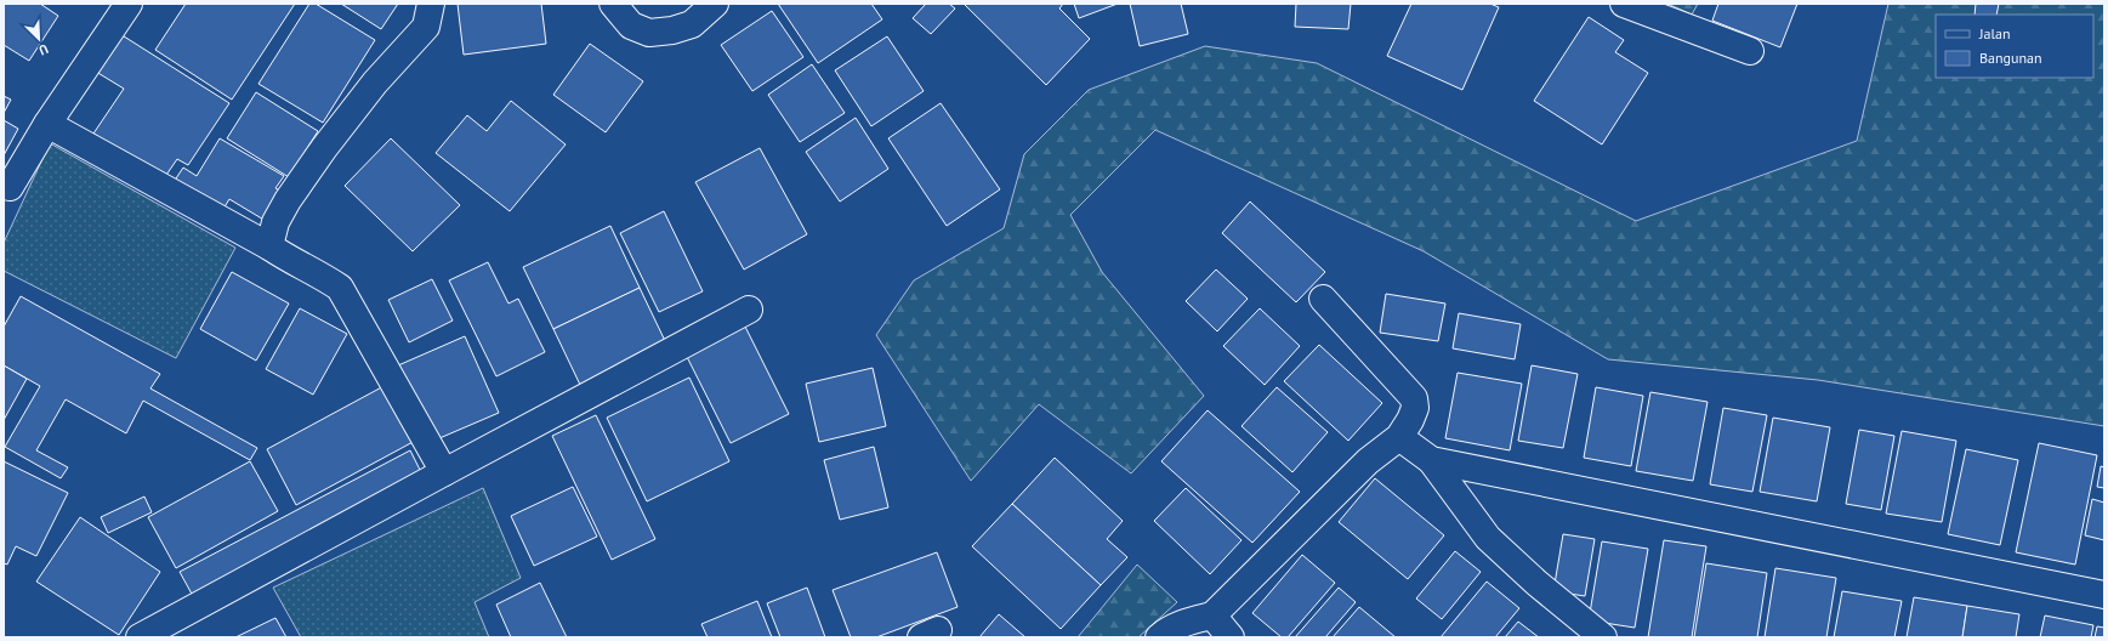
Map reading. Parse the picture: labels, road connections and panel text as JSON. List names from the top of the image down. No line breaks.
{"legend":["Jalan","Bangunan"],"north":"bottom right"}
